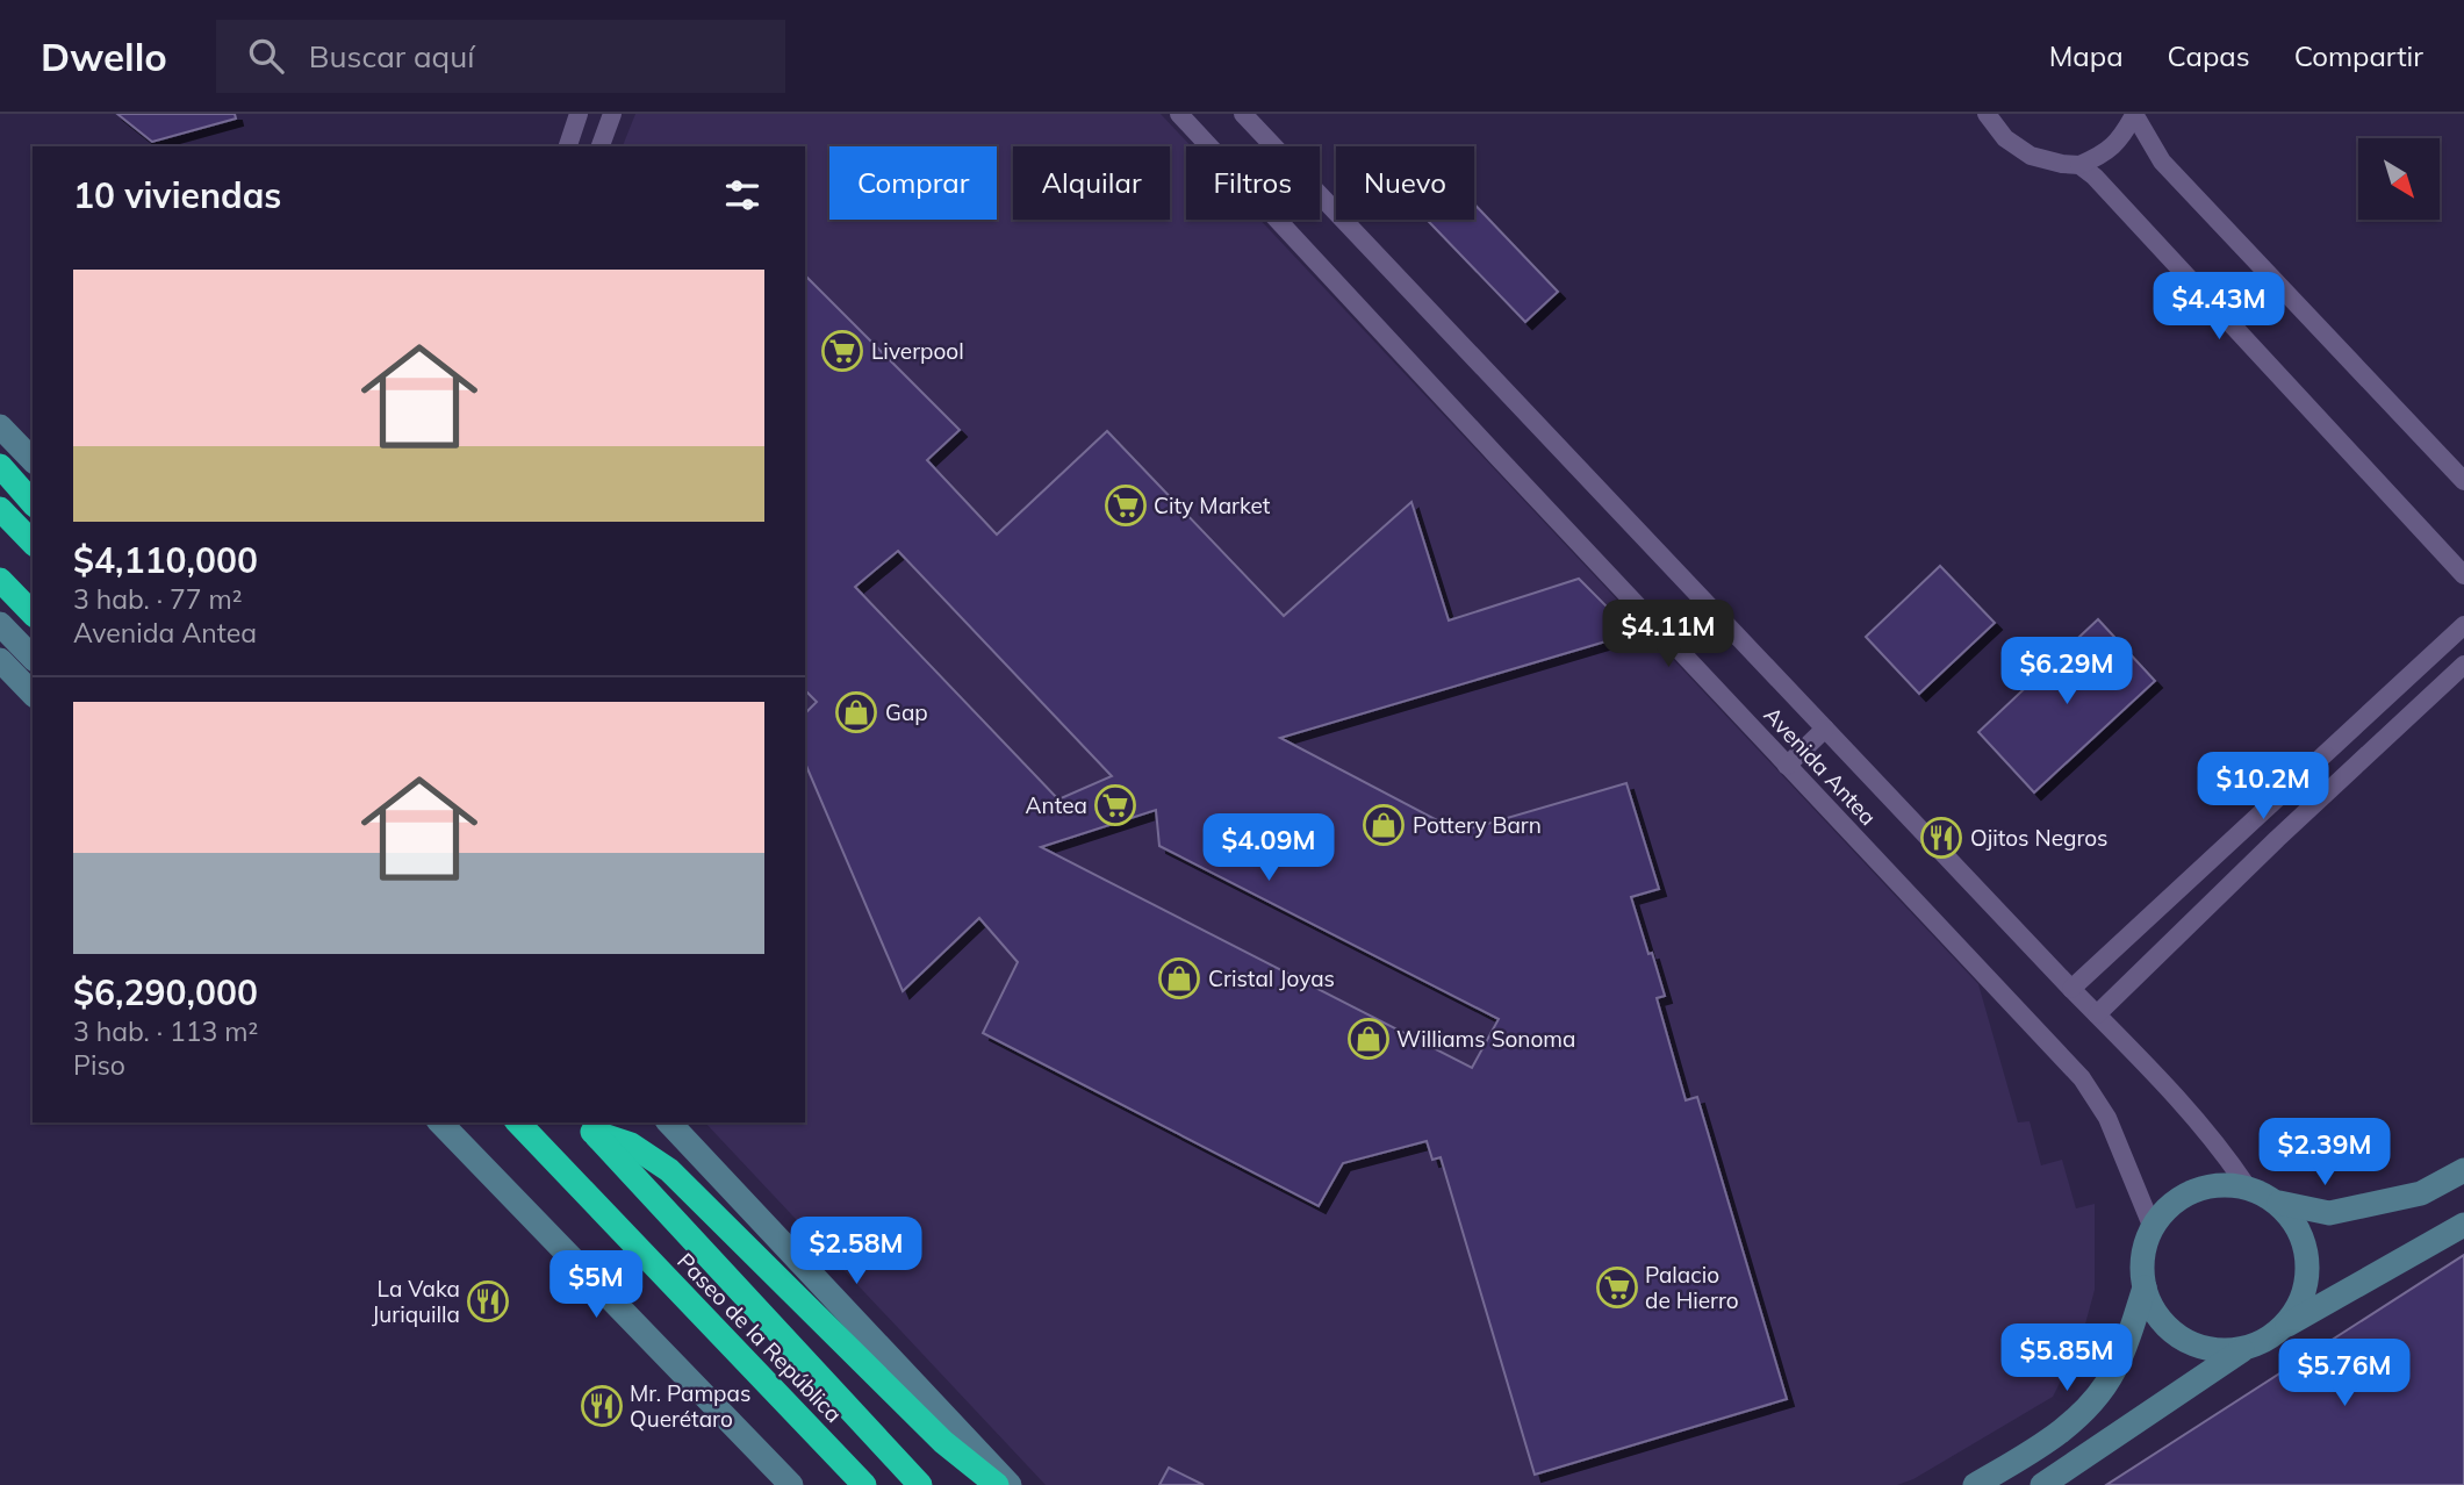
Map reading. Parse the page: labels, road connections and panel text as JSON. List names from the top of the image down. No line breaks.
{"streets":{"highway":["Paseo de la República"],"street":["Avenida Antea"]},"places":{"supermarket":["Liverpool","City Market","Antea","Palacio de Hierro"],"shop":["Gap","Pottery Barn","Cristal Joyas","Williams Sonoma"],"restaurant":["Ojitos Negros","La Vaka Juriquilla","Mr. Pampas Querétaro"]},"north":"bottom right","page":{"header":"Dwello","search":"Buscar aquí","nav":["Mapa","Capas","Compartir"],"chip":["Comprar","Alquilar","Filtros","Nuevo"],"heading":"10 viviendas","list":[{"name":"$4,110,000","note":"3 hab. · 77 m² · Avenida Antea"},{"name":"$6,290,000","note":"3 hab. · 113 m² · Piso"}],"price":["$4.43M","$4.11M","$6.29M","$10.2M","$4.09M","$2.39M","$2.58M","$5M","$5.85M","$5.76M"]}}
